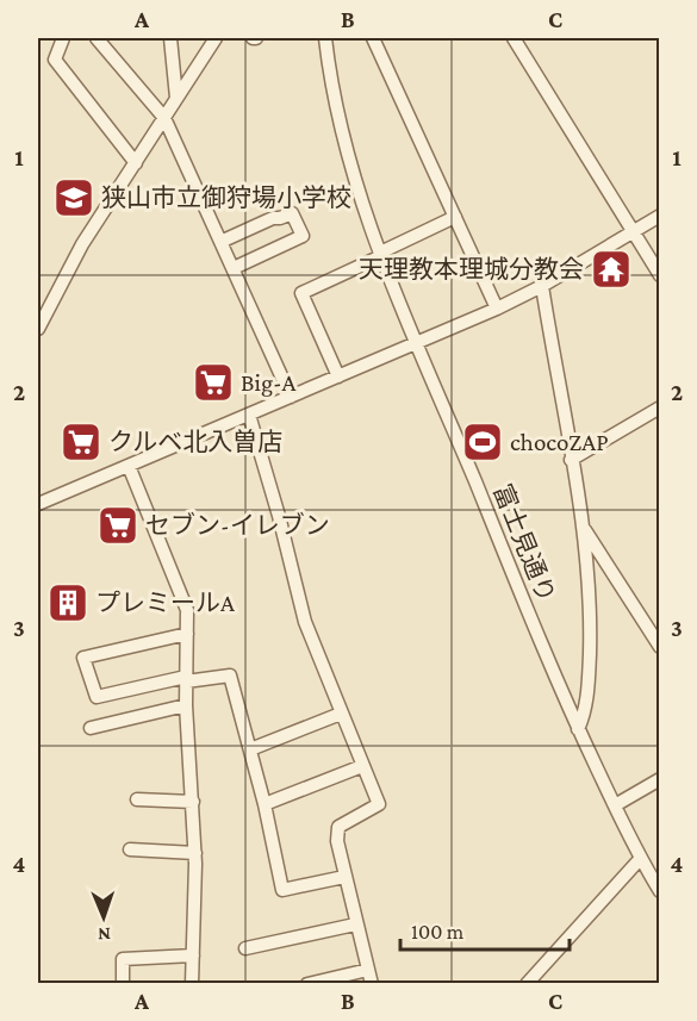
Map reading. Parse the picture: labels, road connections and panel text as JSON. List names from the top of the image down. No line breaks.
{"streets":{"street":["富士見通り"]},"places":{"school or university":["狭山市立御狩場小学校"],"temple":["天理教本理城分教会"],"supermarket":["Big-A","クルベ北入曽店","セブン-イレブン"],"sports":["chocoZAP"],"building":["プレミールA"]},"scale_bar":"100 m","north":"bottom","grid":{"columns":["A","B","C"],"rows":["1","2","3","4"]}}
